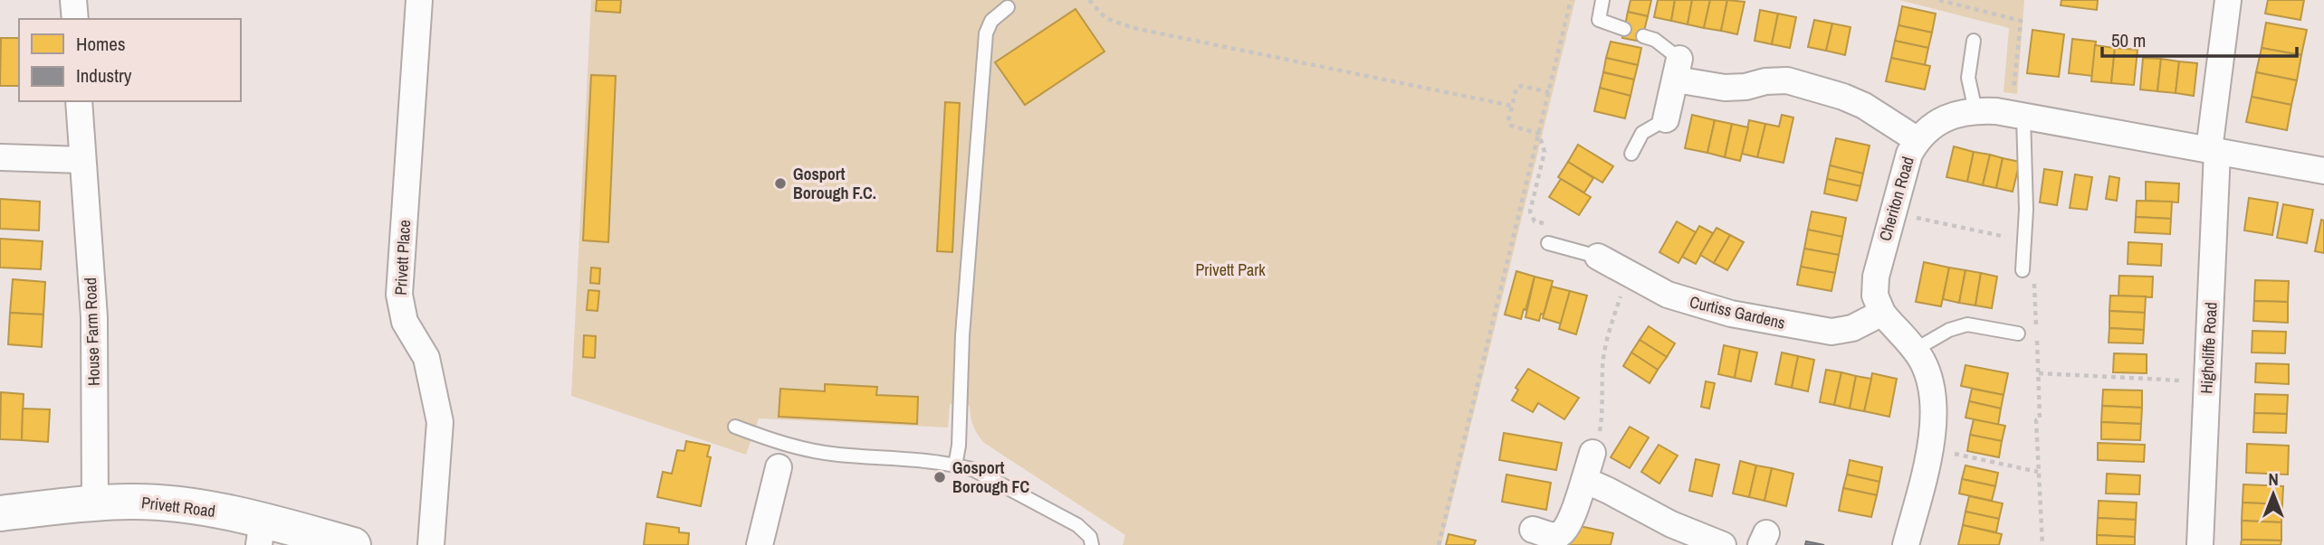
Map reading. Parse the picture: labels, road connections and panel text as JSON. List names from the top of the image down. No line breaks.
{"streets":{"main road":["Privett Road"],"street":["Cheriton Road","Privett Place","Curtiss Gardens","House Farm Road","Highcliffe Road"]},"crossings":[["Cheriton Road","Curtiss Gardens"],["Cheriton Road","Highcliffe Road"],["House Farm Road","Privett Road"]],"parks":["Privett Park"],"places":["Gosport Borough F.C.","Gosport Borough FC"],"legend":["Homes","Industry"],"scale_bar":"50 m","north":"top"}
